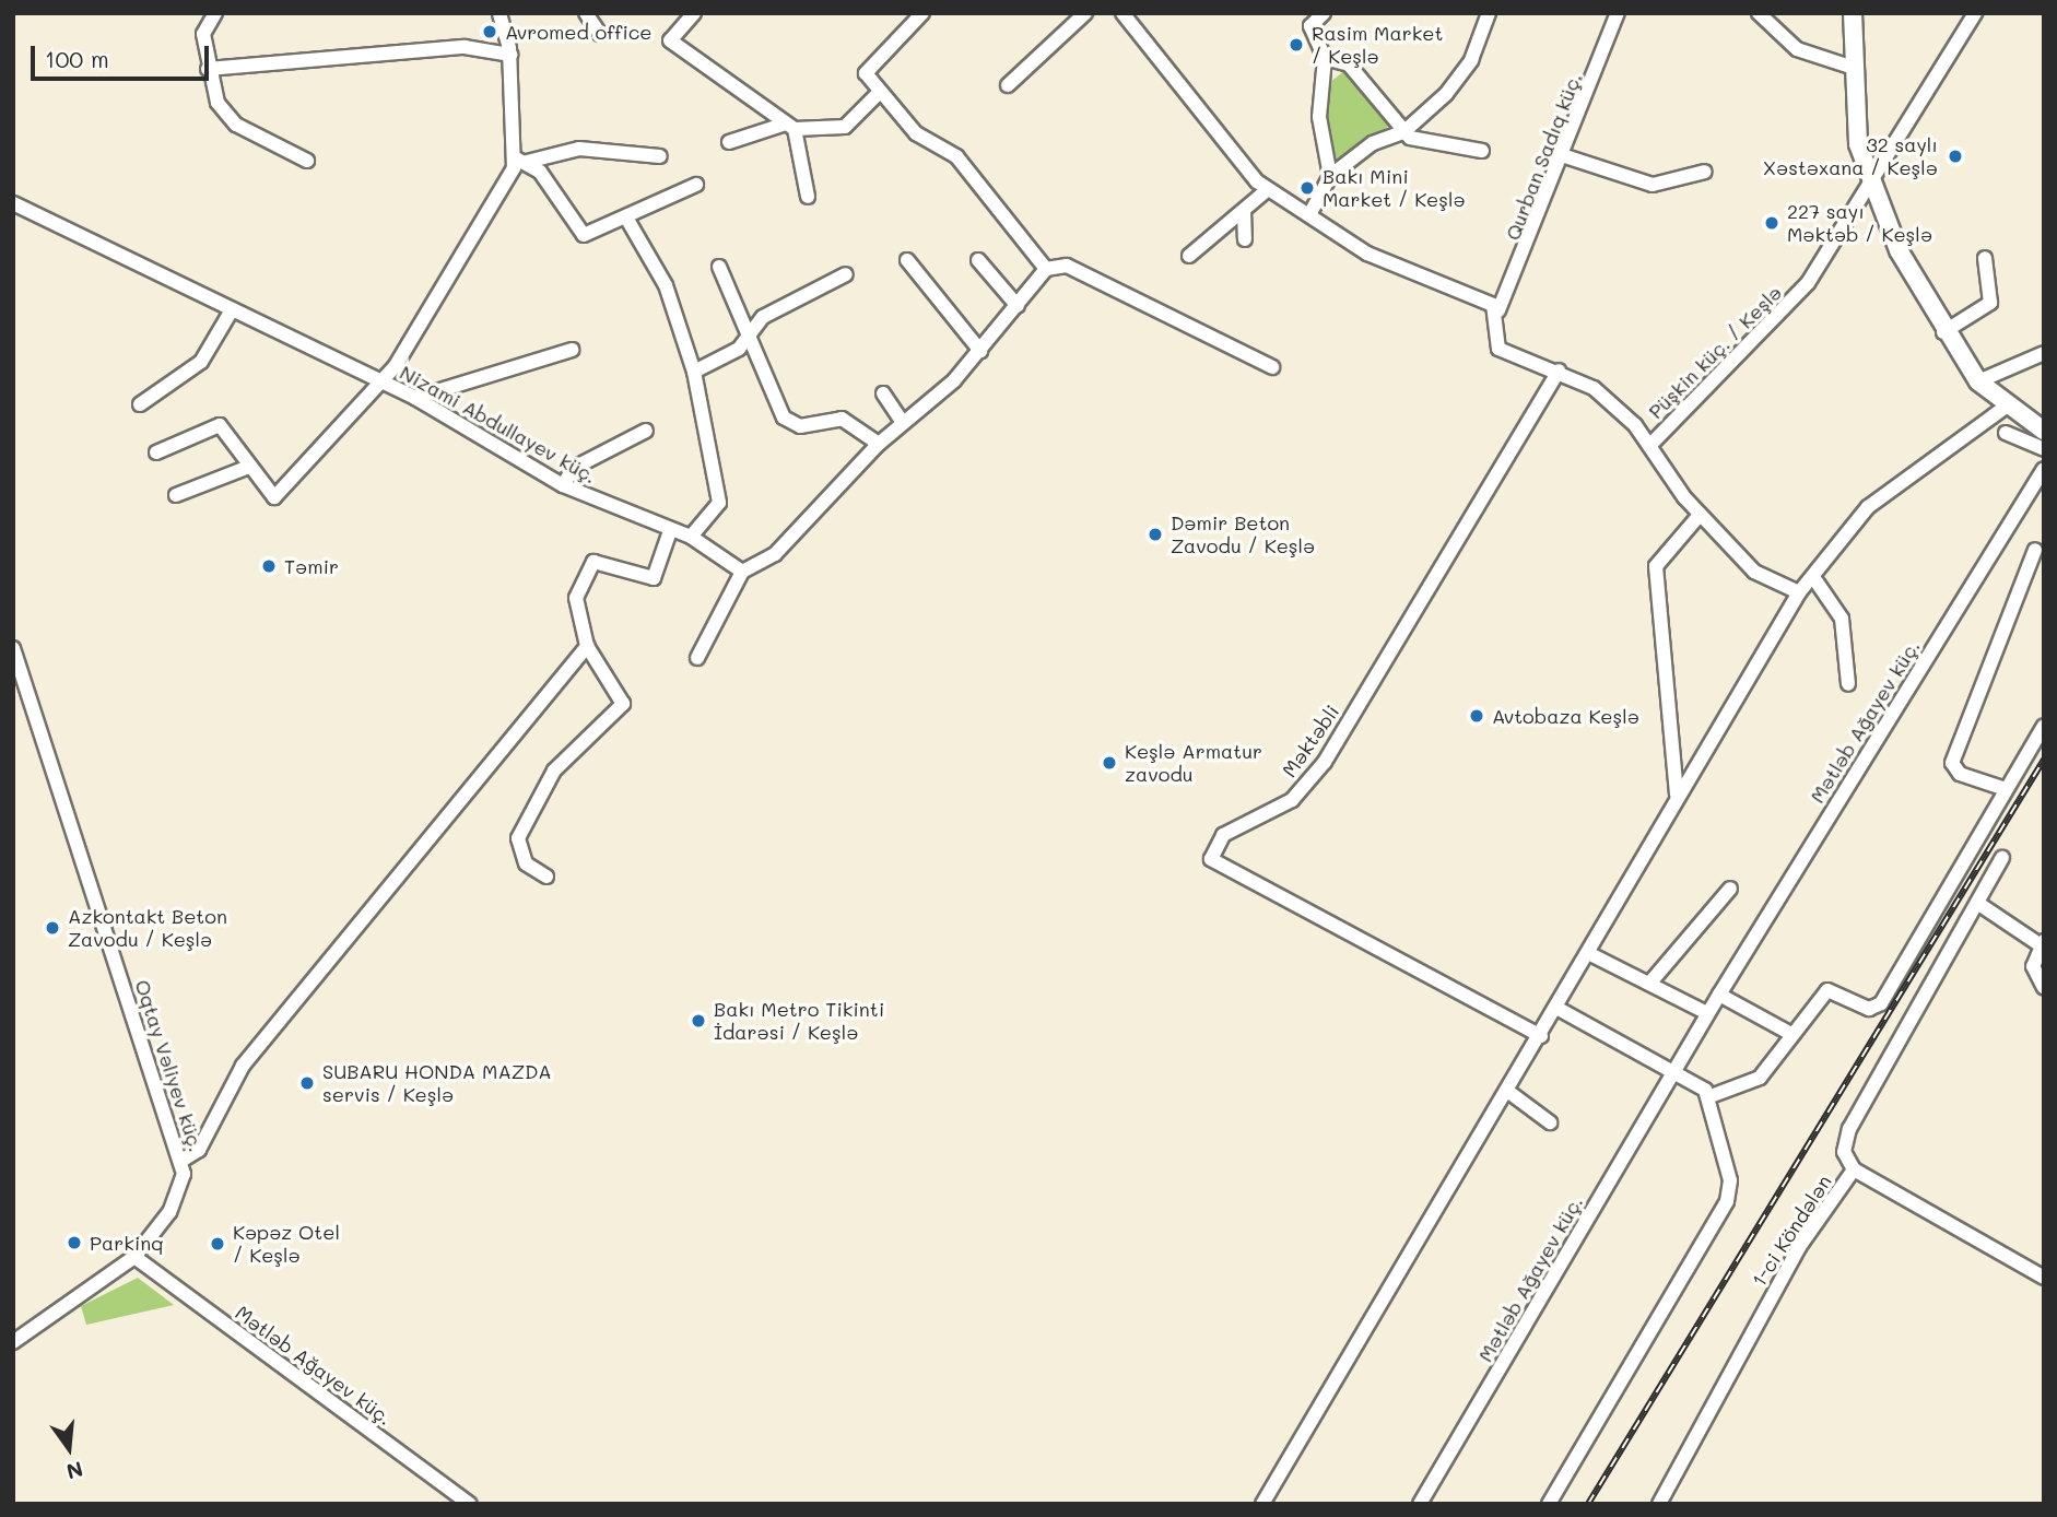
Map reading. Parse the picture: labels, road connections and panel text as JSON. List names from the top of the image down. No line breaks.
{"streets":{"street":["Qurban Sadıq küç.","Püşkin küç. / Keşlə","Nizami Abdullayev küç.","Mətləb Ağayev küç.","Məktəbli","Oqtay Vəliyev küç.","1-ci Köndələn"]},"crossings":[["Mətləb Ağayev küç.","Oqtay Vəliyev küç."]],"places":["Avromed office","Rasim Market / Keşlə","32 saylı Xəstəxana / Keşlə","Bakı Mini Market / Keşlə","227 sayı Məktəb / Keşlə","Dəmir Beton Zavodu / Keşlə","Təmir","Avtobaza Keşlə","Keşlə Armatur zavodu","Azkontakt Beton Zavodu / Keşlə","Bakı Metro Tikinti İdarəsi / Keşlə","SUBARU HONDA MAZDA servis / Keşlə","Parkinq","Kəpəz Otel / Keşlə"],"scale_bar":"100 m","north":"bottom"}
